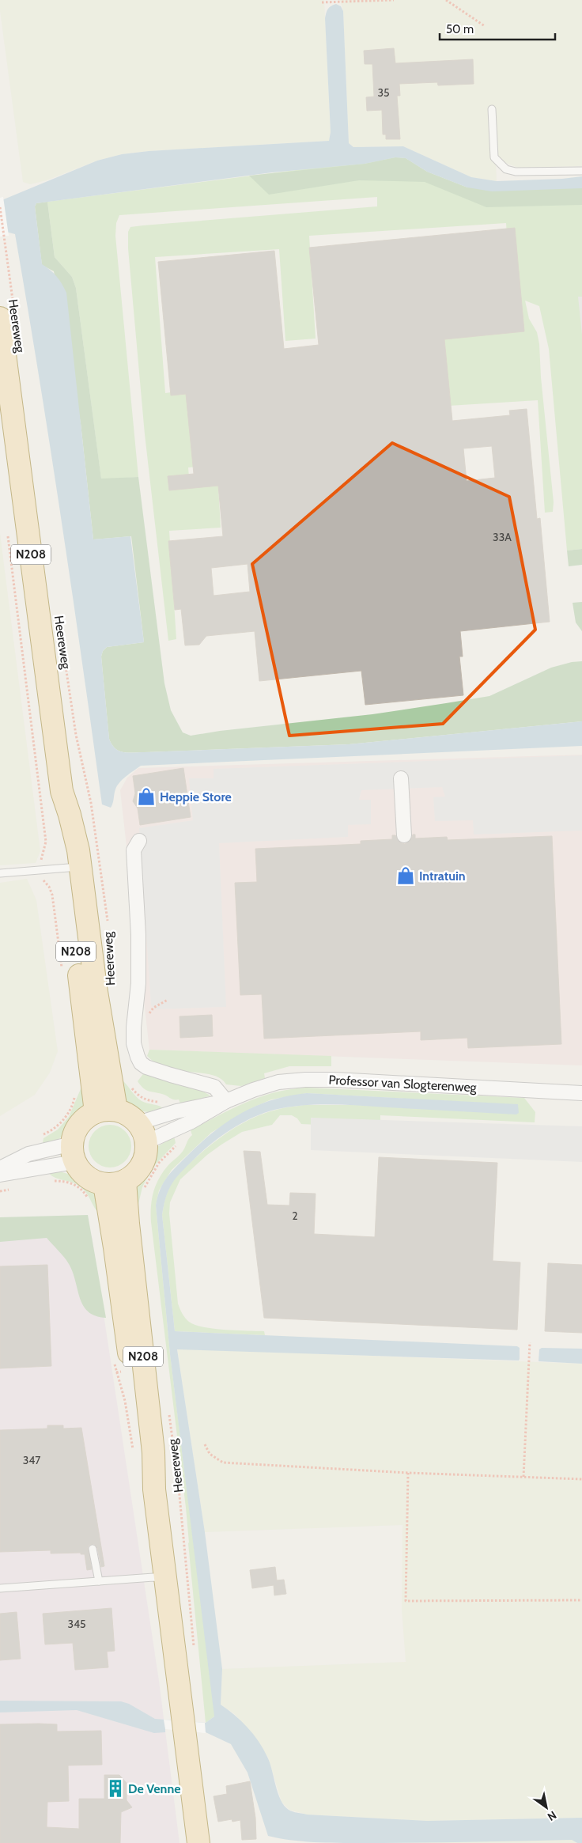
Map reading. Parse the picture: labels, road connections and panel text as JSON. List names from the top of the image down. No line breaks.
{"streets":{"main road":["Heereweg","N208"],"street":["Professor van Slogterenweg"]},"crossings":[["Heereweg","Professor van Slogterenweg"]],"places":{"shop":["Heppie Store","Intratuin"],"building":["De Venne"]},"house_numbers":["35","33A","2","347","345"],"scale_bar":"50 m","north":"bottom right"}
